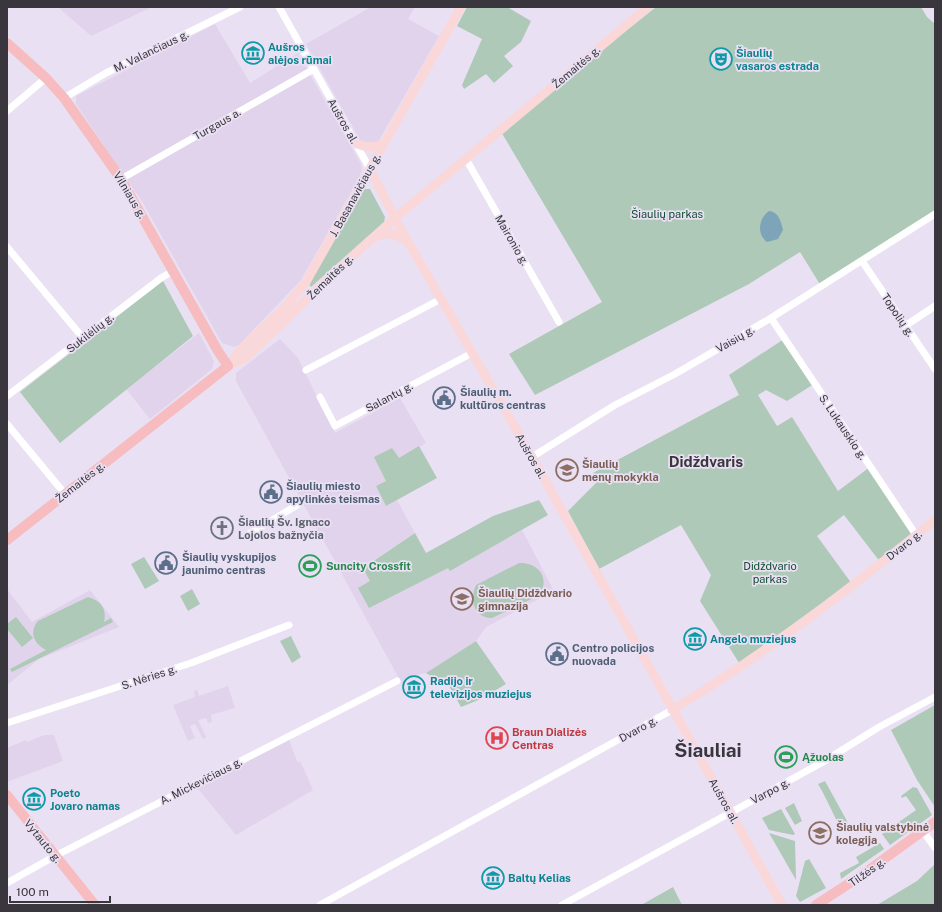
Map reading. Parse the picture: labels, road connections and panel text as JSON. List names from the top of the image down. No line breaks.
{"streets":{"highway":["Žemaitės g.","Vilniaus g.","Vytauto g.","Tilžės g."],"main road":["Aušros al.","J. Basanavičiaus g.","Dvaro g."],"street":["M. Valančiaus g.","Turgaus a.","Maironio g.","Topolių g.","Sukilėlių g.","Vaisių g.","Salantų g.","S. Lukauskio g.","S. Nėries g.","A. Mickevičiaus g.","Varpo g."]},"crossings":[["M. Valančiaus g.","Vilniaus g."],["Žemaitės g.","Aušros al."],["Žemaitės g.","Vilniaus g."],["Žemaitės g.","J. Basanavičiaus g."],["Žemaitės g.","Maironio g."],["Aušros al.","Turgaus a."],["Aušros al.","J. Basanavičiaus g."],["Aušros al.","Vaisių g."],["Aušros al.","Salantų g."],["Aušros al.","Dvaro g."],["Aušros al.","Varpo g."],["Turgaus a.","Vilniaus g."],["Vilniaus g.","J. Basanavičiaus g."],["Vilniaus g.","Sukilėlių g."],["Topolių g.","Vaisių g."],["Vaisių g.","S. Lukauskio g."],["S. Lukauskio g.","Dvaro g."],["A. Mickevičiaus g.","Vytauto g."]],"districts":["Didždvaris","Šiauliai"],"parks":["Šiaulių parkas","Didždvario parkas"],"places":{"museum":["Aušros alėjos rūmai","Angelo muziejus","Radijo ir televizijos muziejus","Poeto Jovaro namas","Baltų Kelias"],"theatre":["Šiaulių vasaros estrada"],"public building":["Šiaulių m. kultūros centras","Šiaulių miesto apylinkės teismas","Šiaulių vyskupijos jaunimo centras","Centro policijos nuovada"],"school or university":["Šiaulių menų mokykla","Šiaulių Didždvario gimnazija","Šiaulių valstybinė kolegija"],"church":["Šiaulių Šv. Ignaco Lojolos bažnyčia"],"sports":["Suncity Crossfit","Ąžuolas"],"hospital":["Braun Dializės Centras"]},"scale_bar":"100 m"}
